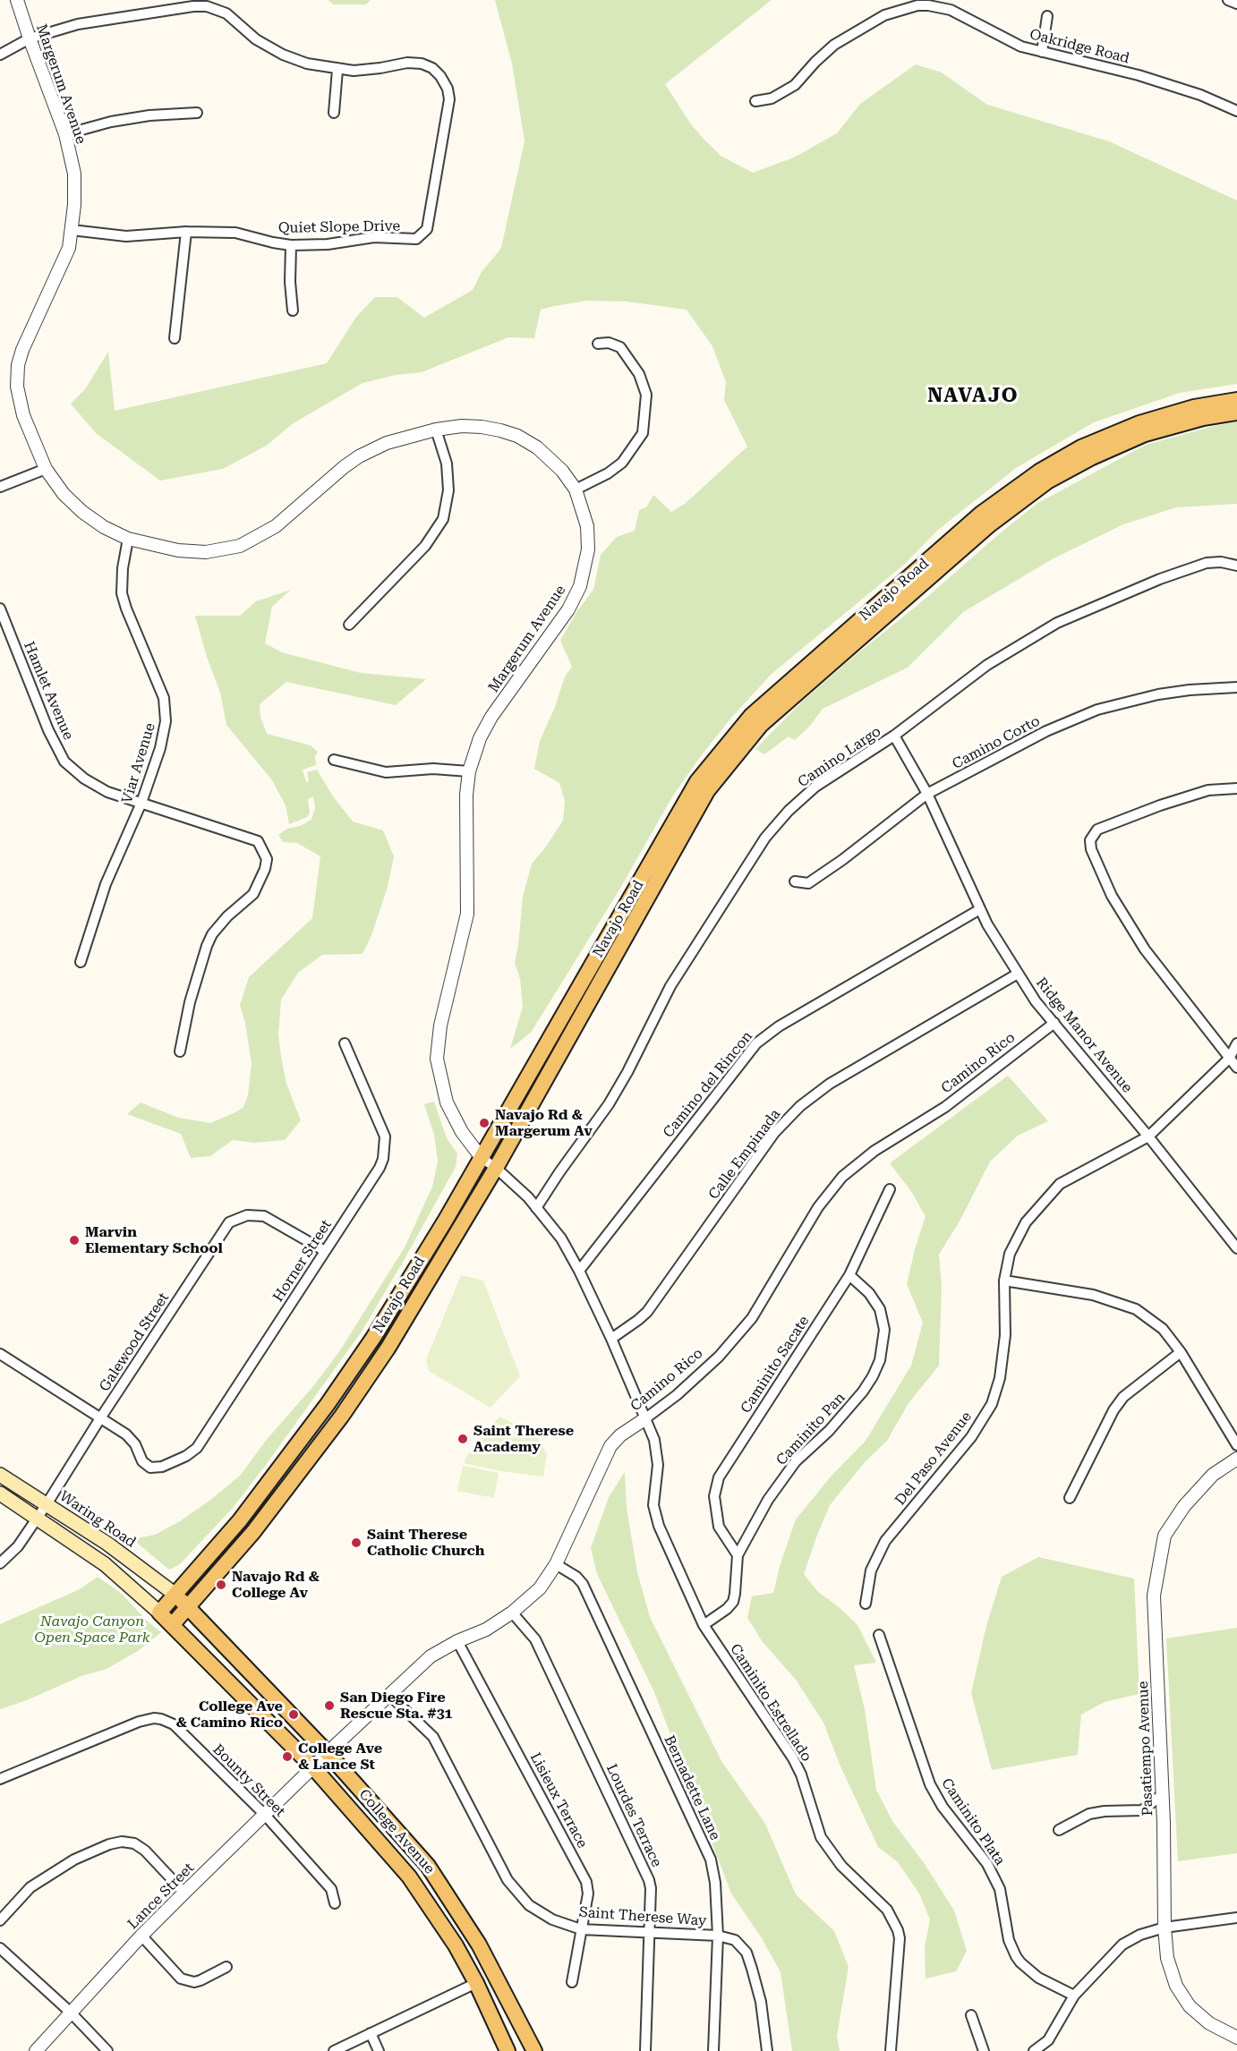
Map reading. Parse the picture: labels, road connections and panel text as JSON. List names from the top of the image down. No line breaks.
{"streets":{"main road":["Navajo Road","Waring Road","College Avenue"],"street":["Oakridge Road","Margerum Avenue","Quiet Slope Drive","Hamlet Avenue","Camino Corto","Camino Largo","Viar Avenue","Ridge Manor Avenue","Camino Rico","Camino del Rincon","Calle Empinada","Horner Street","Galewood Street","Caminito Sacate","Caminito Pan","Del Paso Avenue","Caminito Estrellado","Pasatiempo Avenue","Bounty Street","Bernadette Lane","Lisieux Terrace","Lourdes Terrace","Caminito Plata","Lance Street","Saint Therese Way"]},"crossings":[["Margerum Avenue","Quiet Slope Drive"],["Margerum Avenue","Navajo Road"],["Margerum Avenue","Viar Avenue"],["Margerum Avenue","Caminito Estrellado"],["Navajo Road","Waring Road"],["Navajo Road","Caminito Estrellado"],["Navajo Road","College Avenue"],["Hamlet Avenue","Viar Avenue"],["Camino Corto","Ridge Manor Avenue"],["Camino Largo","Ridge Manor Avenue"],["Camino Largo","Caminito Estrellado"],["Ridge Manor Avenue","Camino Rico"],["Ridge Manor Avenue","Camino del Rincon"],["Ridge Manor Avenue","Calle Empinada"],["Ridge Manor Avenue","Del Paso Avenue"],["Camino Rico","Caminito Estrellado"],["Camino Rico","Bernadette Lane"],["Camino Rico","Lisieux Terrace"],["Camino Rico","Lourdes Terrace"],["Camino Rico","College Avenue"],["Camino Rico","Lance Street"],["Camino Rico","Saint Therese Way"],["Camino del Rincon","Caminito Estrellado"],["Calle Empinada","Caminito Estrellado"],["Horner Street","Galewood Street"],["Galewood Street","Waring Road"],["Caminito Sacate","Caminito Pan"],["Caminito Pan","Caminito Estrellado"],["Waring Road","College Avenue"],["Bounty Street","Lance Street"],["Bernadette Lane","Saint Therese Way"],["Lisieux Terrace","Saint Therese Way"],["Lourdes Terrace","Saint Therese Way"],["College Avenue","Lance Street"]],"districts":["NAVAJO"],"parks":["Navajo Canyon Open Space Park"],"places":["Navajo Rd & Margerum Av","Marvin Elementary School","Saint Therese Academy","Saint Therese Catholic Church","Navajo Rd & College Av","San Diego Fire Rescue Sta. #31","College Ave & Camino Rico","College Ave & Lance St"]}
